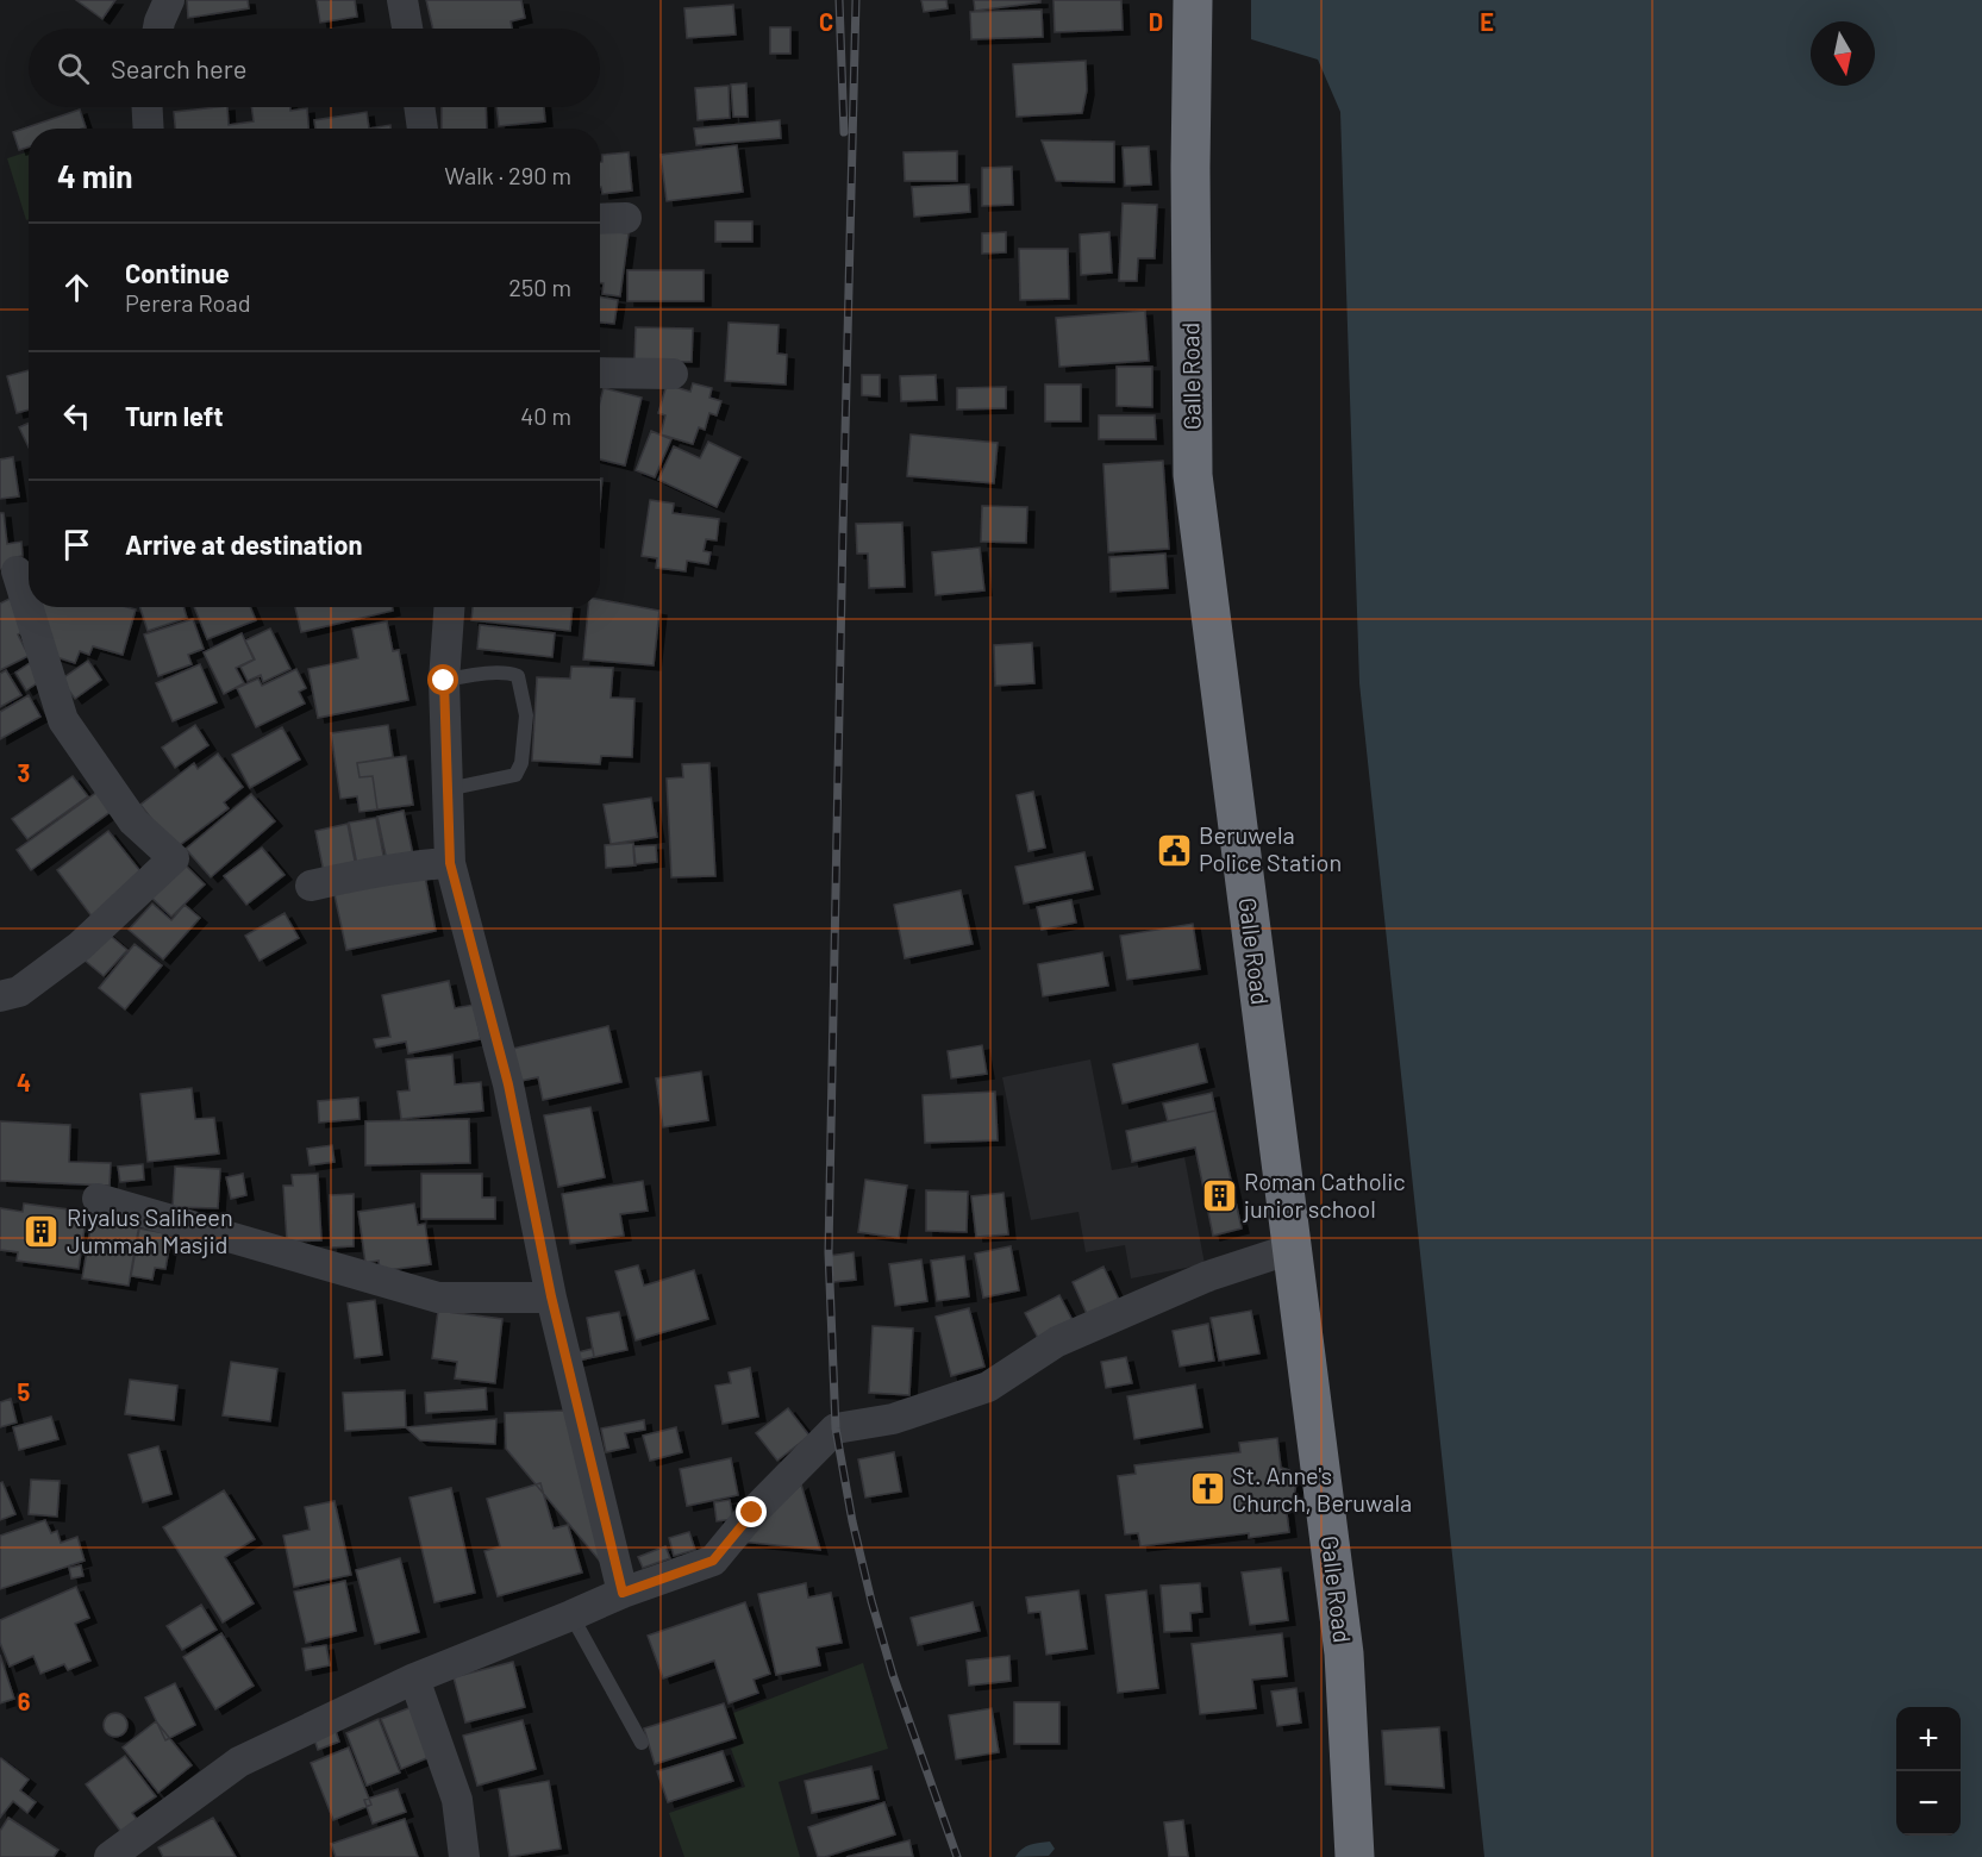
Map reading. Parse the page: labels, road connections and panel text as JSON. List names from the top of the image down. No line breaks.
{"streets":{"highway":["Galle Road"]},"places":{"public building":["Beruwela Police Station"],"building":["Roman Catholic junior school","Riyalus Saliheen Jummah Masjid"],"church":["St. Anne's Church, Beruwala"]},"north":"bottom","page":{"search":"Search here","heading":["4 min","Walk · 290 m"],"list":[["Continue","Perera Road","250 m"],["Turn left","40 m"],"Arrive at destination"],"map_buttons":["+","−"]},"grid":{"columns":["C","D","E"],"rows":["3","4","5","6"]}}
